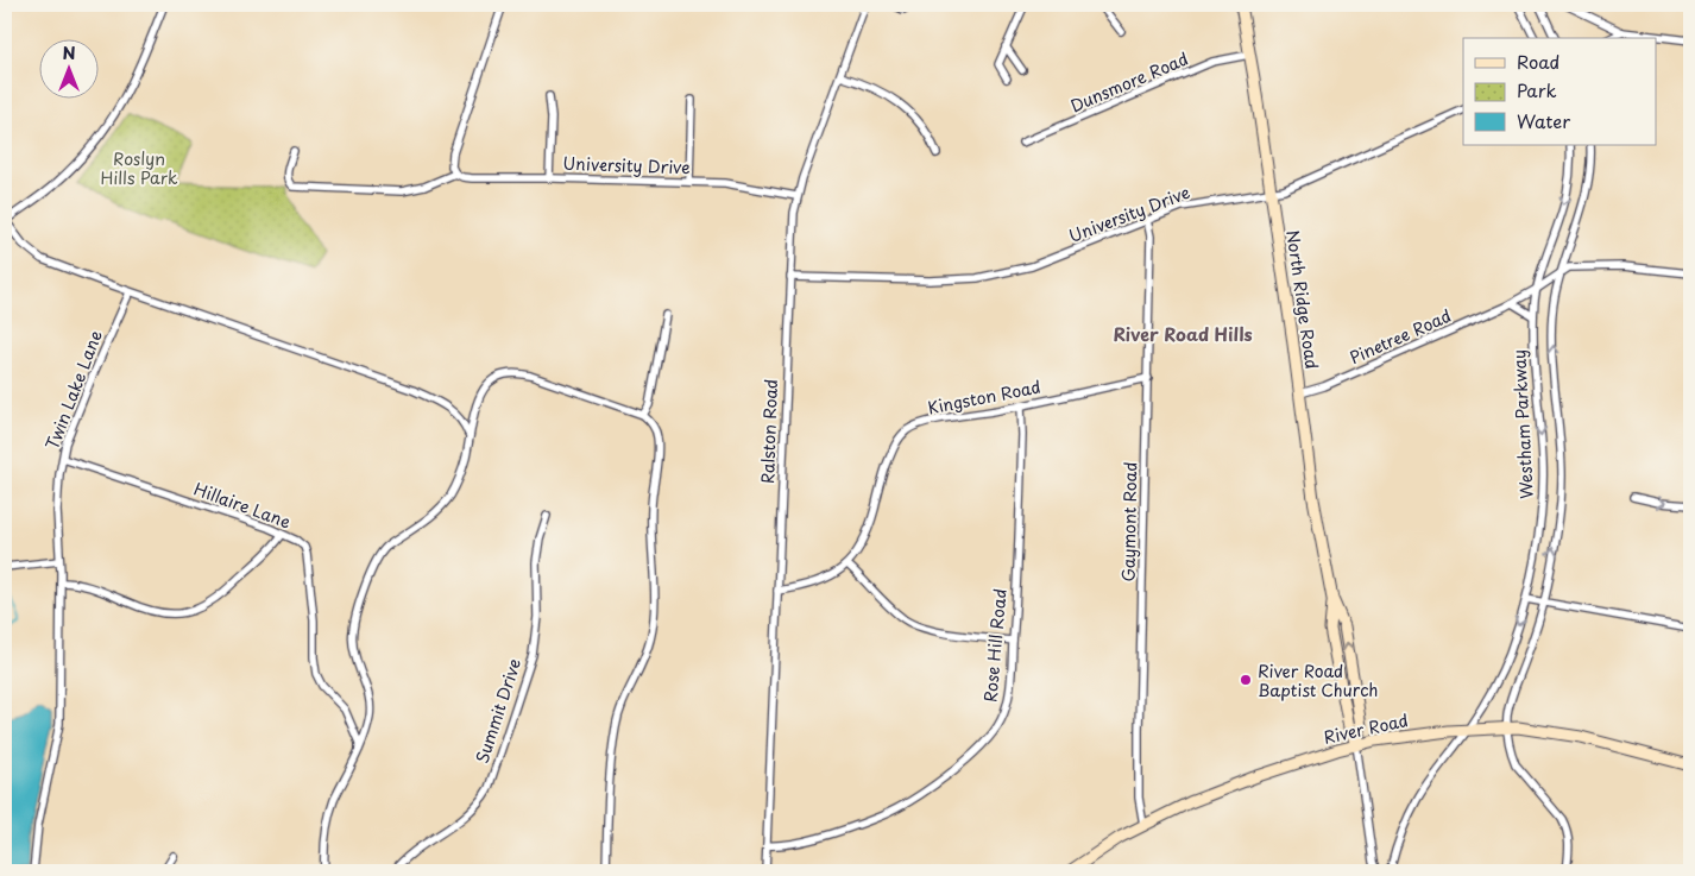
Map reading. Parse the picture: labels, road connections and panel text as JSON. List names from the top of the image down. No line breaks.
{"streets":{"main road":["North Ridge Road","River Road"],"street":["Dunsmore Road","University Drive","Pinetree Road","Twin Lake Lane","Kingston Road","Westham Parkway","Ralston Road","Hillaire Lane","Gaymont Road","Rose Hill Road","Summit Drive"]},"crossings":[["Dunsmore Road","North Ridge Road"],["University Drive","North Ridge Road"],["University Drive","Ralston Road"],["University Drive","Gaymont Road"],["North Ridge Road","Pinetree Road"],["North Ridge Road","River Road"],["Pinetree Road","Westham Parkway"],["Twin Lake Lane","Hillaire Lane"],["Kingston Road","Ralston Road"],["Kingston Road","Gaymont Road"],["Kingston Road","Rose Hill Road"],["Westham Parkway","River Road"],["Ralston Road","Rose Hill Road"],["Gaymont Road","River Road"]],"districts":["River Road Hills"],"parks":["Roslyn Hills Park"],"places":["River Road Baptist Church"],"legend":["Road","Park","Water"],"north":"top"}
